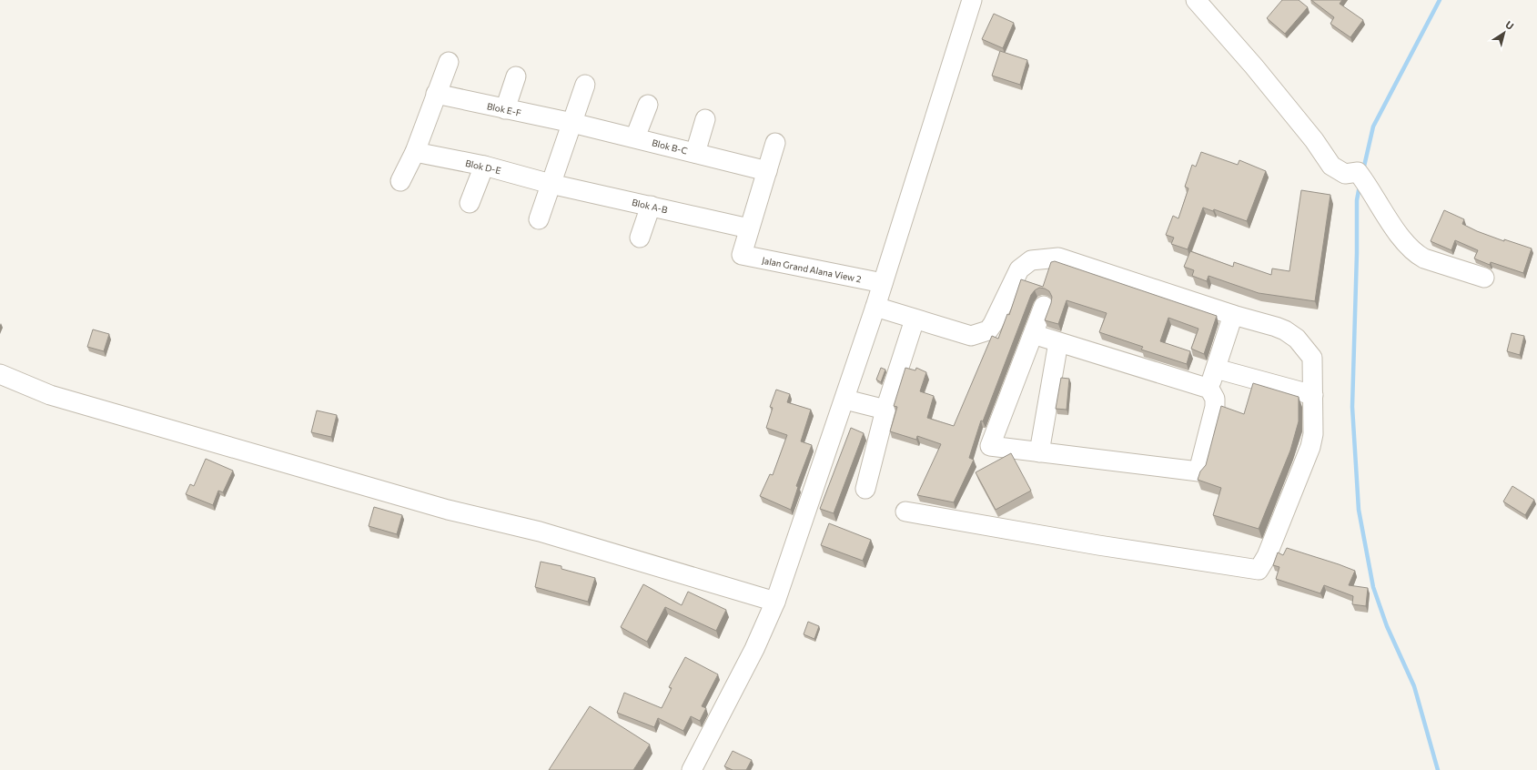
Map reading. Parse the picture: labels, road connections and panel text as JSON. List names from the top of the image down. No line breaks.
{"streets":{"street":["Blok E-F","Blok B-C","Blok D-E","Blok A-B","Jalan Grand Alana View 2"]},"crossings":[["Blok E-F","Blok B-C"],["Blok D-E","Blok A-B"],["Blok A-B","Jalan Grand Alana View 2"]],"north":"top right"}
